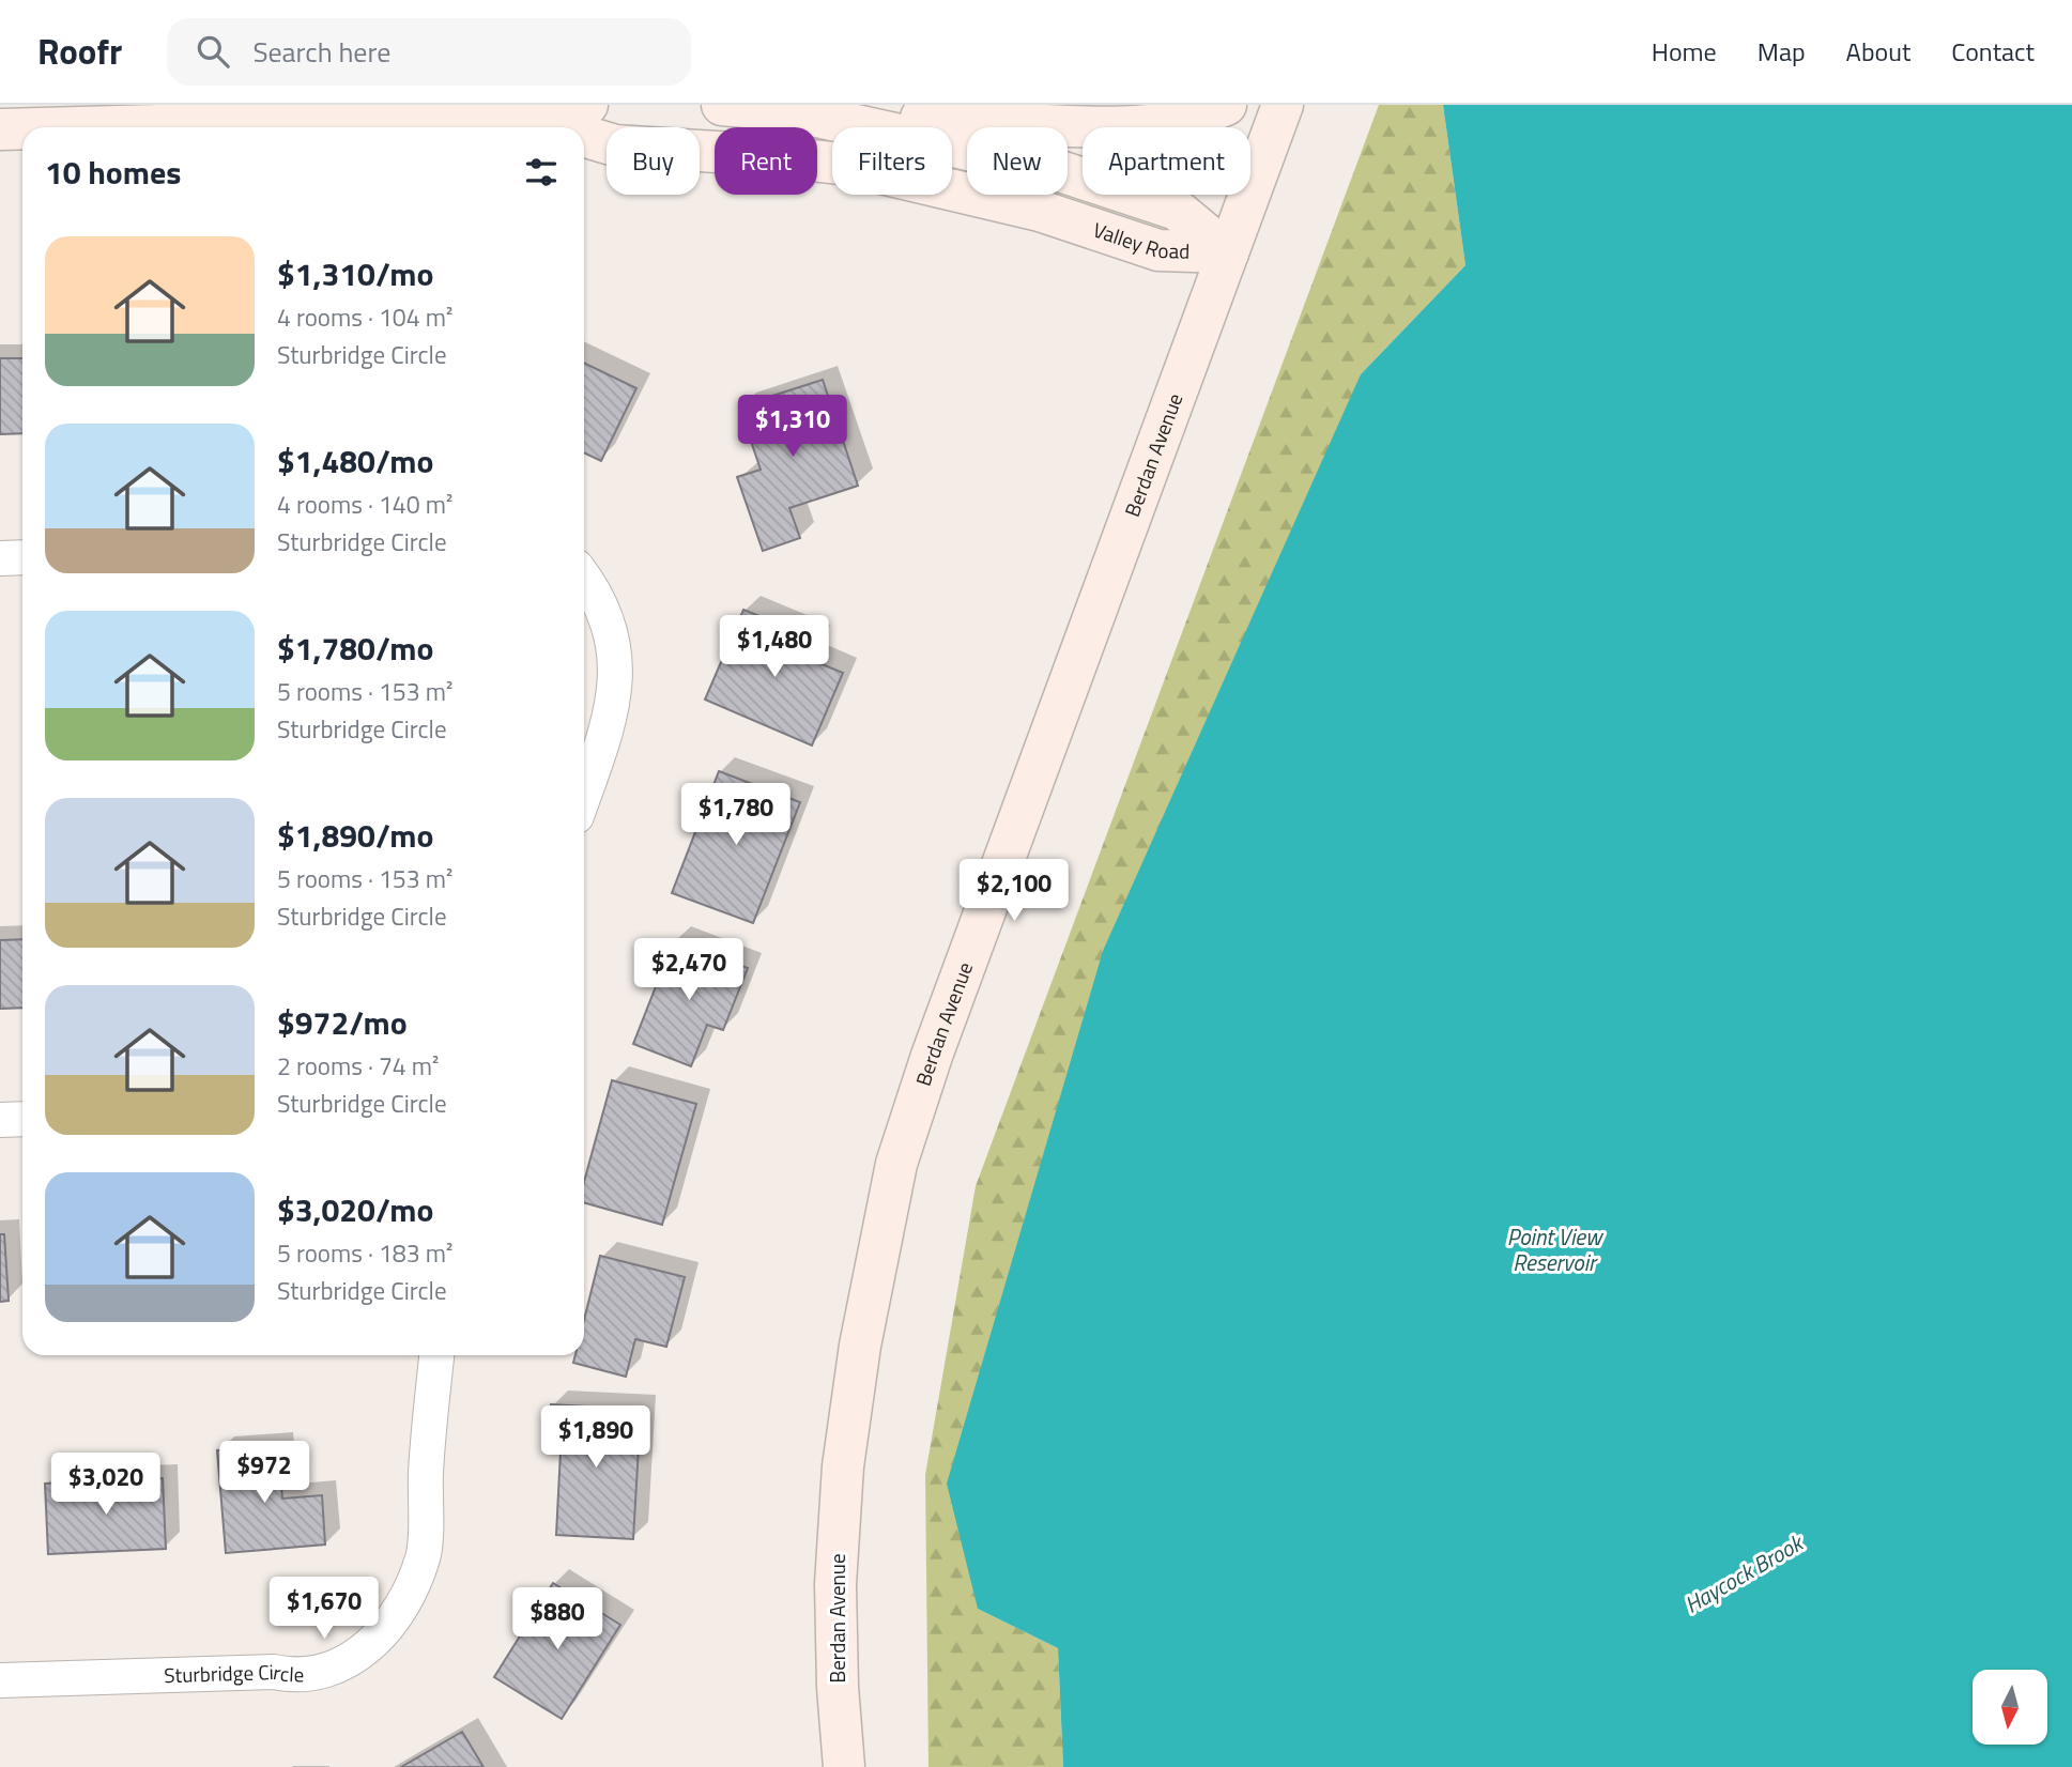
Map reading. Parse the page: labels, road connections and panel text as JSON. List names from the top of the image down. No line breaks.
{"streets":{"main road":["Valley Road","Berdan Avenue"],"street":["Sturbridge Circle"]},"crossings":[["Valley Road","Berdan Avenue"]],"water":["Point View Reservoir","Haycock Brook"],"north":"bottom","page":{"header":"Roofr","search":"Search here","nav":["Home","Map","About","Contact"],"chip":["Buy","Rent","Filters","New","Apartment"],"heading":"10 homes","list":[{"name":"$1,310/mo","note":"4 rooms · 104 m² · Sturbridge Circle"},{"name":"$1,480/mo","note":"4 rooms · 140 m² · Sturbridge Circle"},{"name":"$1,780/mo","note":"5 rooms · 153 m² · Sturbridge Circle"},{"name":"$1,890/mo","note":"5 rooms · 153 m² · Sturbridge Circle"},{"name":"$972/mo","note":"2 rooms · 74 m² · Sturbridge Circle"},{"name":"$3,020/mo","note":"5 rooms · 183 m² · Sturbridge Circle"}],"price":["$1,310","$1,480","$1,780","$2,100","$2,470","$1,890","$972","$3,020","$1,670","$880"]}}
